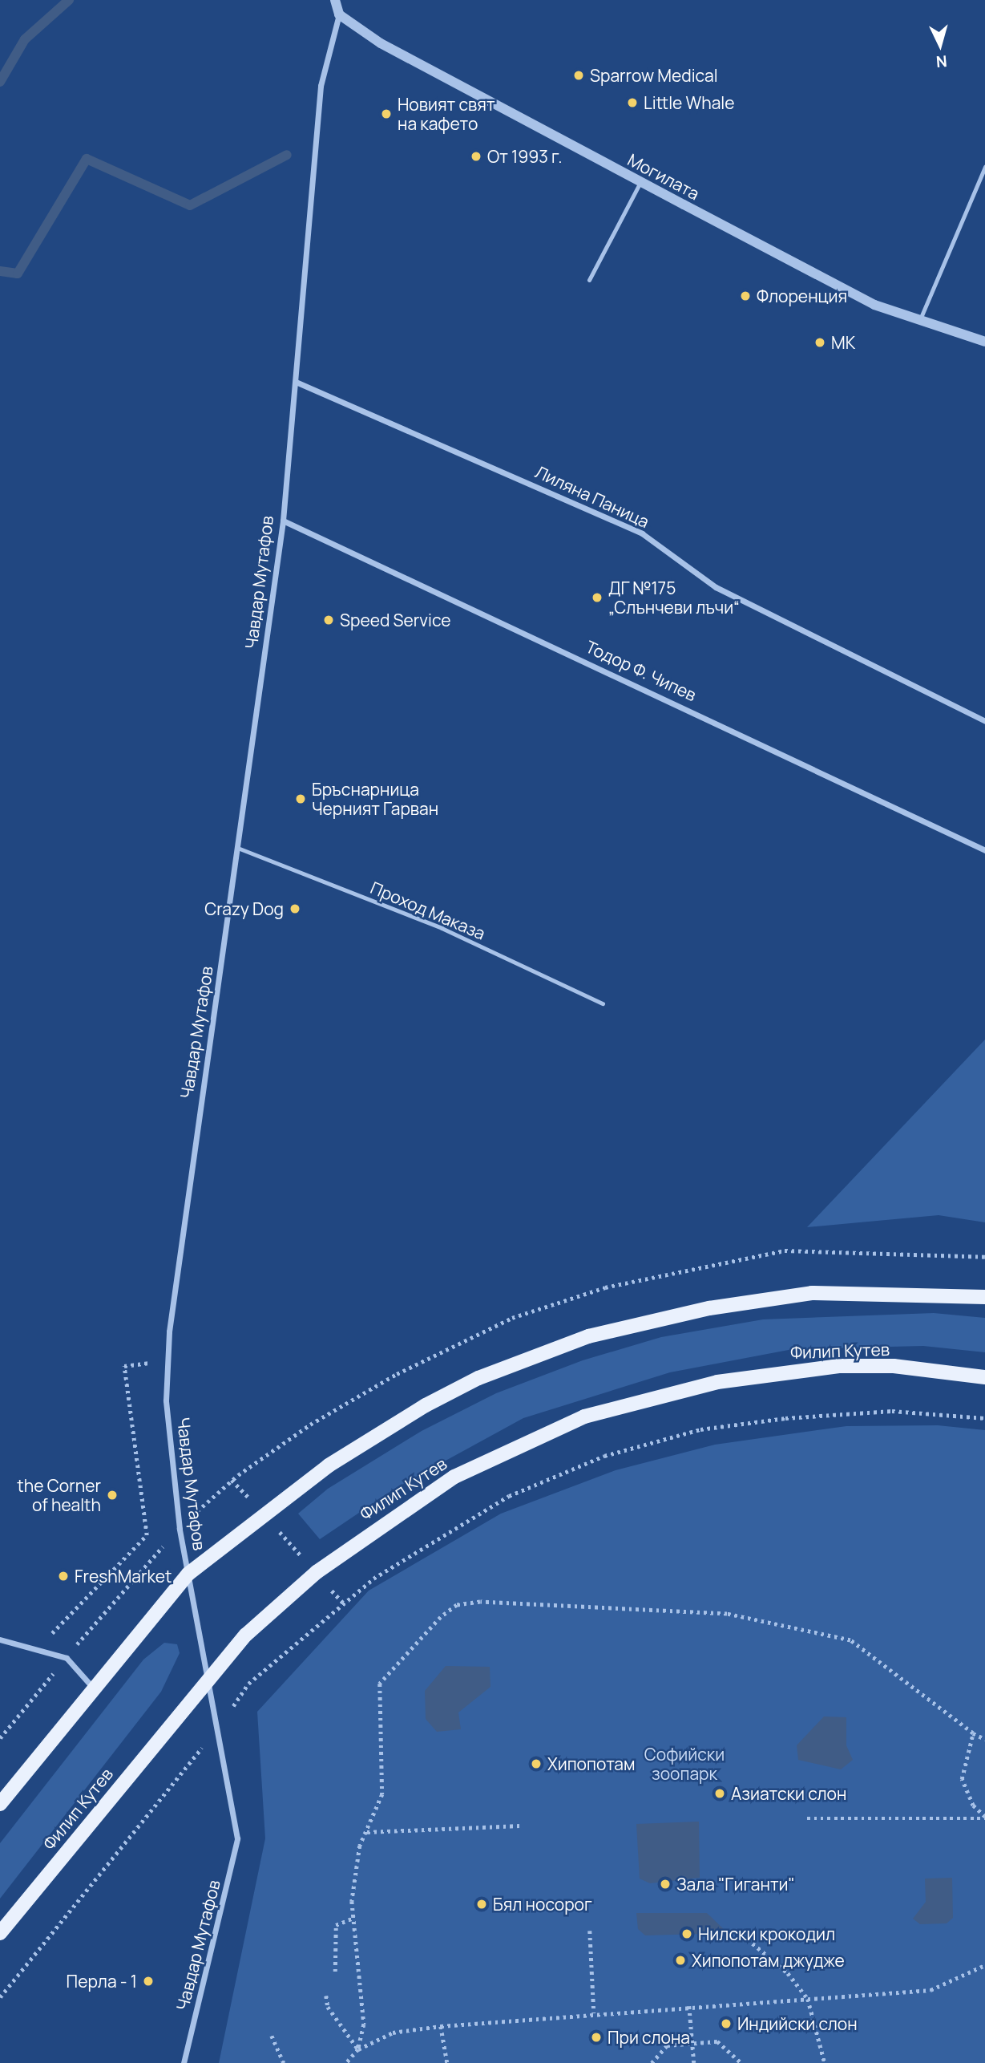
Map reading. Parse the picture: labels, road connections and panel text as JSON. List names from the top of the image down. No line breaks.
{"streets":{"main road":["Филип Кутев"],"street":["Могилата","Лиляна Паница","Чавдар Мутафов","Тодор Ф. Чипев"],"lane":["Проход Маказа"]},"crossings":[["Могилата","Чавдар Мутафов"],["Лиляна Паница","Чавдар Мутафов"],["Чавдар Мутафов","Тодор Ф. Чипев"],["Чавдар Мутафов","Проход Маказа"],["Чавдар Мутафов","Филип Кутев"]],"parks":["Софийски зоопарк"],"places":["Sparrow Medical","Little Whale","Новият свят на кафето","От 1993 г.","Флоренция","MK","ДГ №175 „Слънчеви лъчи“","Speed Service","Бръснарница Черният Гарван","Crazy Dog","the Corner of health","FreshMarket","Хипопотам","Азиатски слон","Зала \"Гиганти\"","Бял носорог","Нилски крокодил","Хипопотам джудже","Перла - 1","Индийски слон","При слона"],"north":"bottom"}
